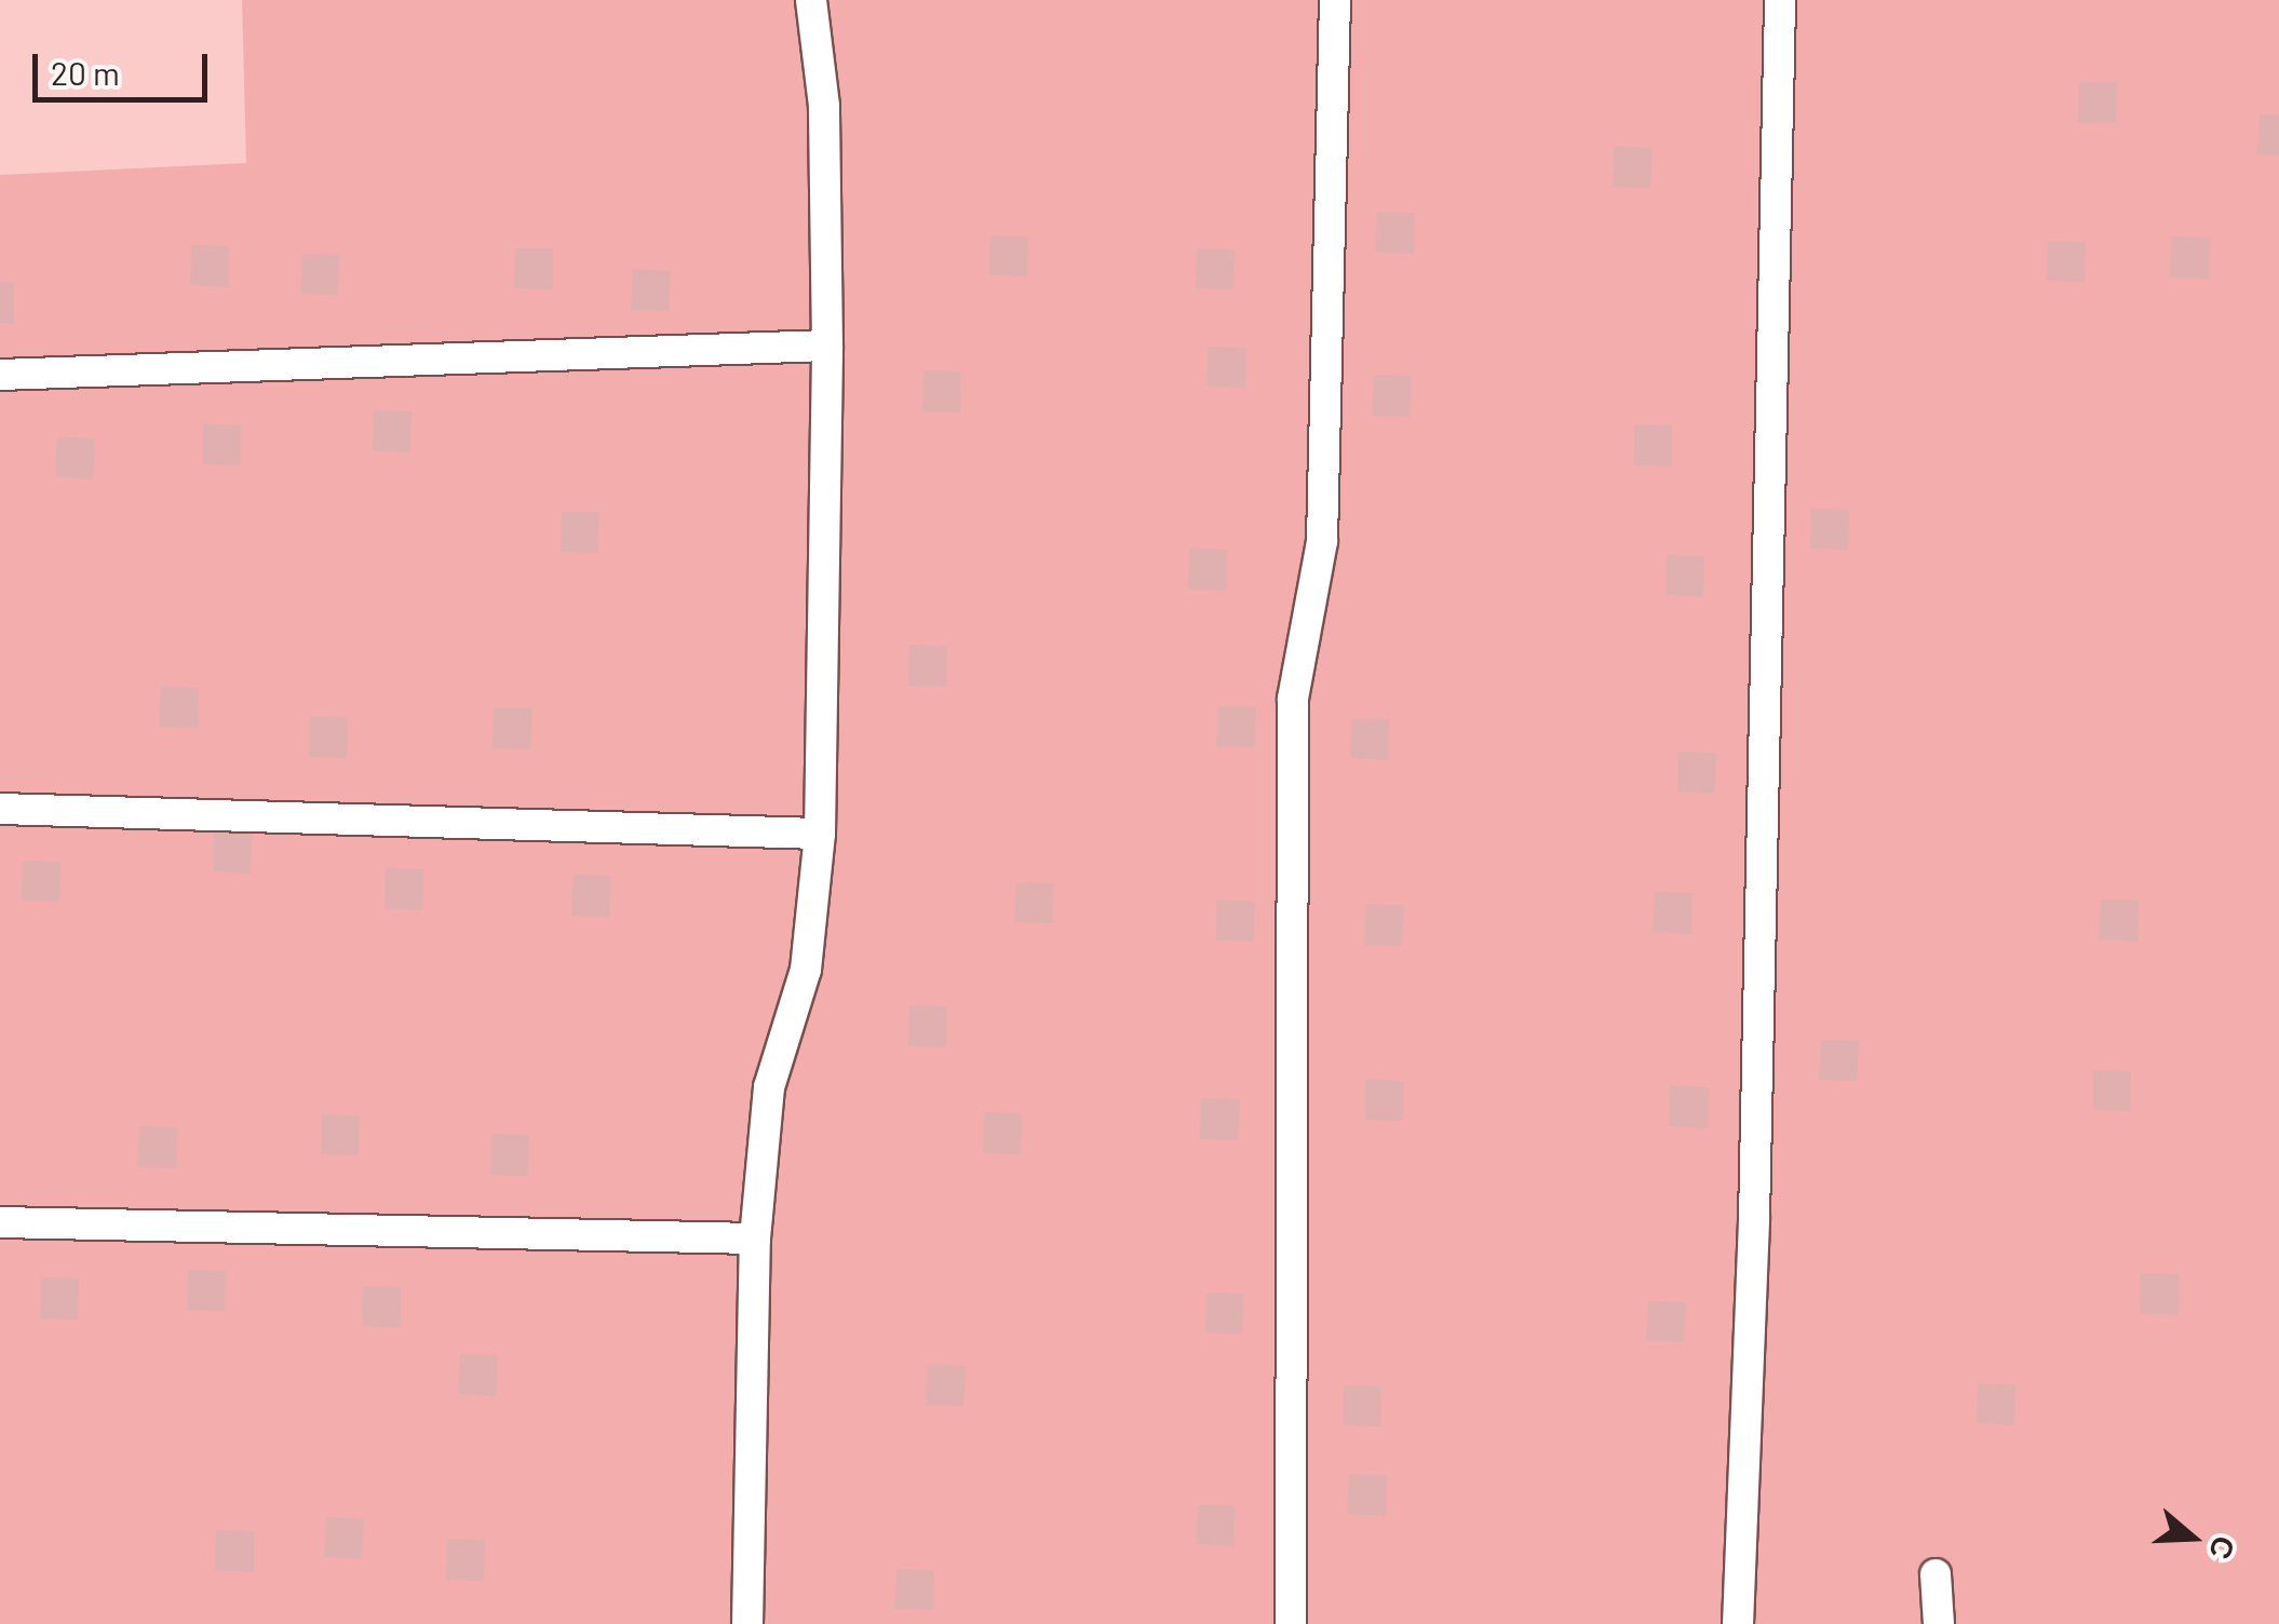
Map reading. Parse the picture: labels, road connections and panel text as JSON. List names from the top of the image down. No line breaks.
{"scale_bar":"20 m","north":"right"}
